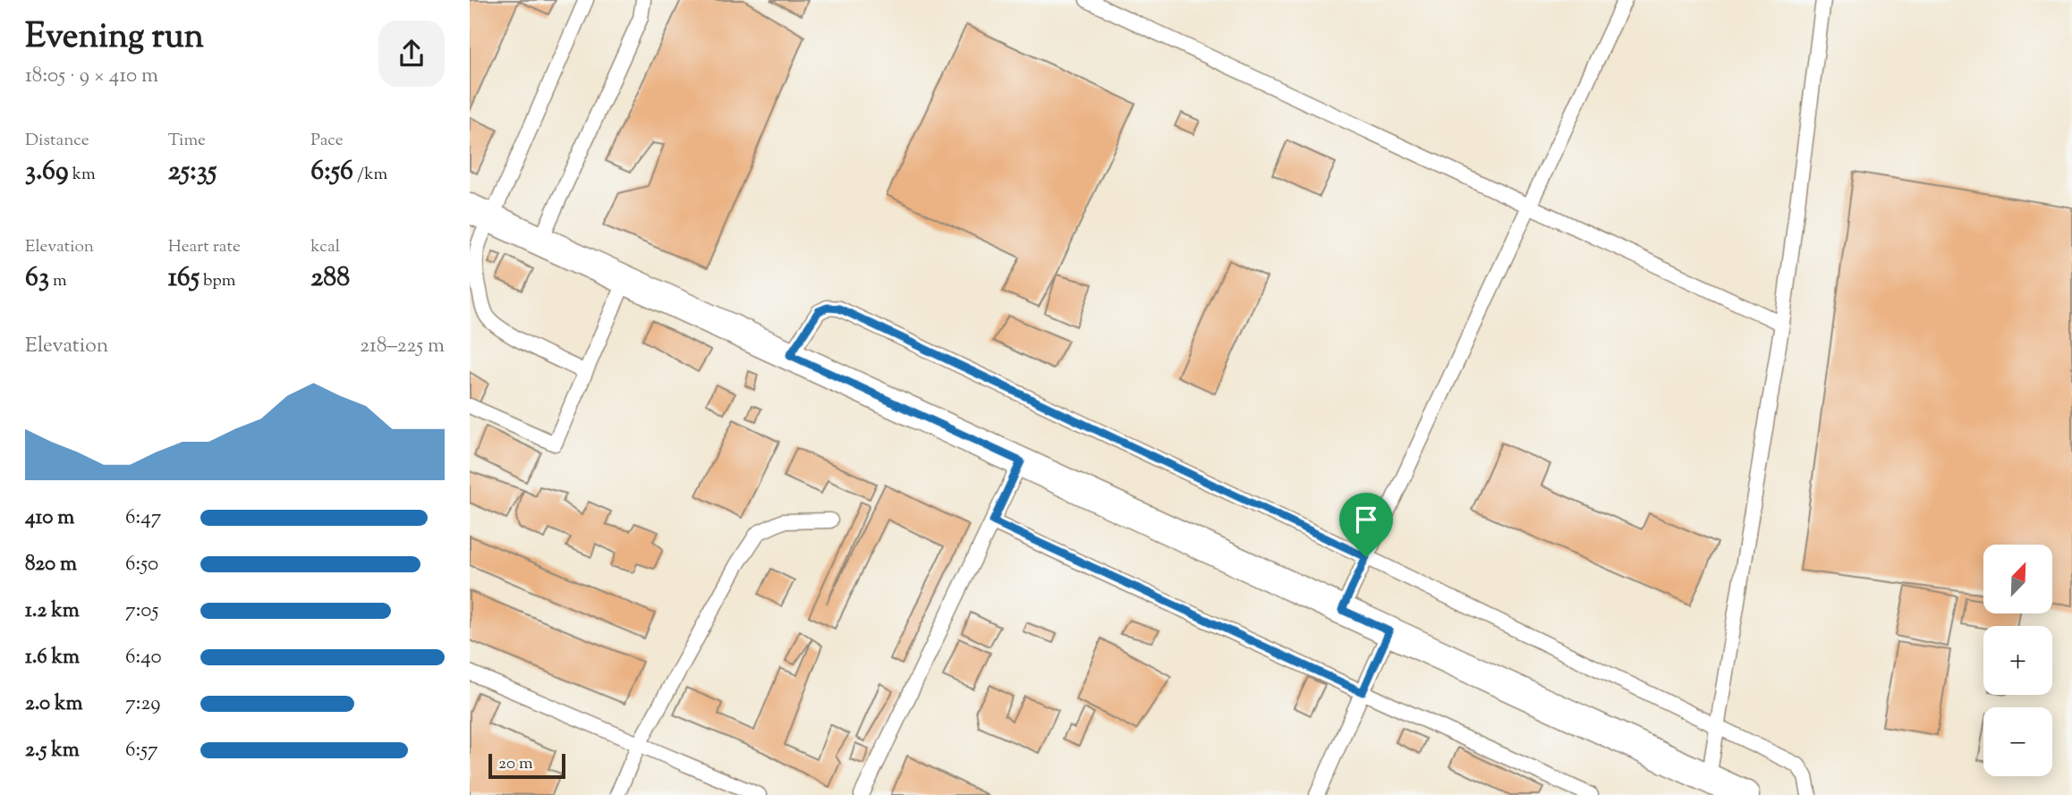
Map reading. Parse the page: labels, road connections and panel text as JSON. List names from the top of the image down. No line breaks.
{"scale_bar":"20 m","north":"top right","page":{"heading":["Evening run","18:05 · 9 × 410 m"],"stats":[["Distance","3.69 km"],["Time","25:35"],["Pace","6:56 /km"],["Elevation","63 m"],["Heart rate","165 bpm"],["kcal","288"]],"chart":["Elevation","218–225 m"],"list":[{"name":"410 m","note":"6:47"},{"name":"820 m","note":"6:50"},{"name":"1.2 km","note":"7:05"},{"name":"1.6 km","note":"6:40"},{"name":"2.0 km","note":"7:29"},{"name":"2.5 km","note":"6:57"}],"map_buttons":["+","−"],"scale":"20 m"}}
